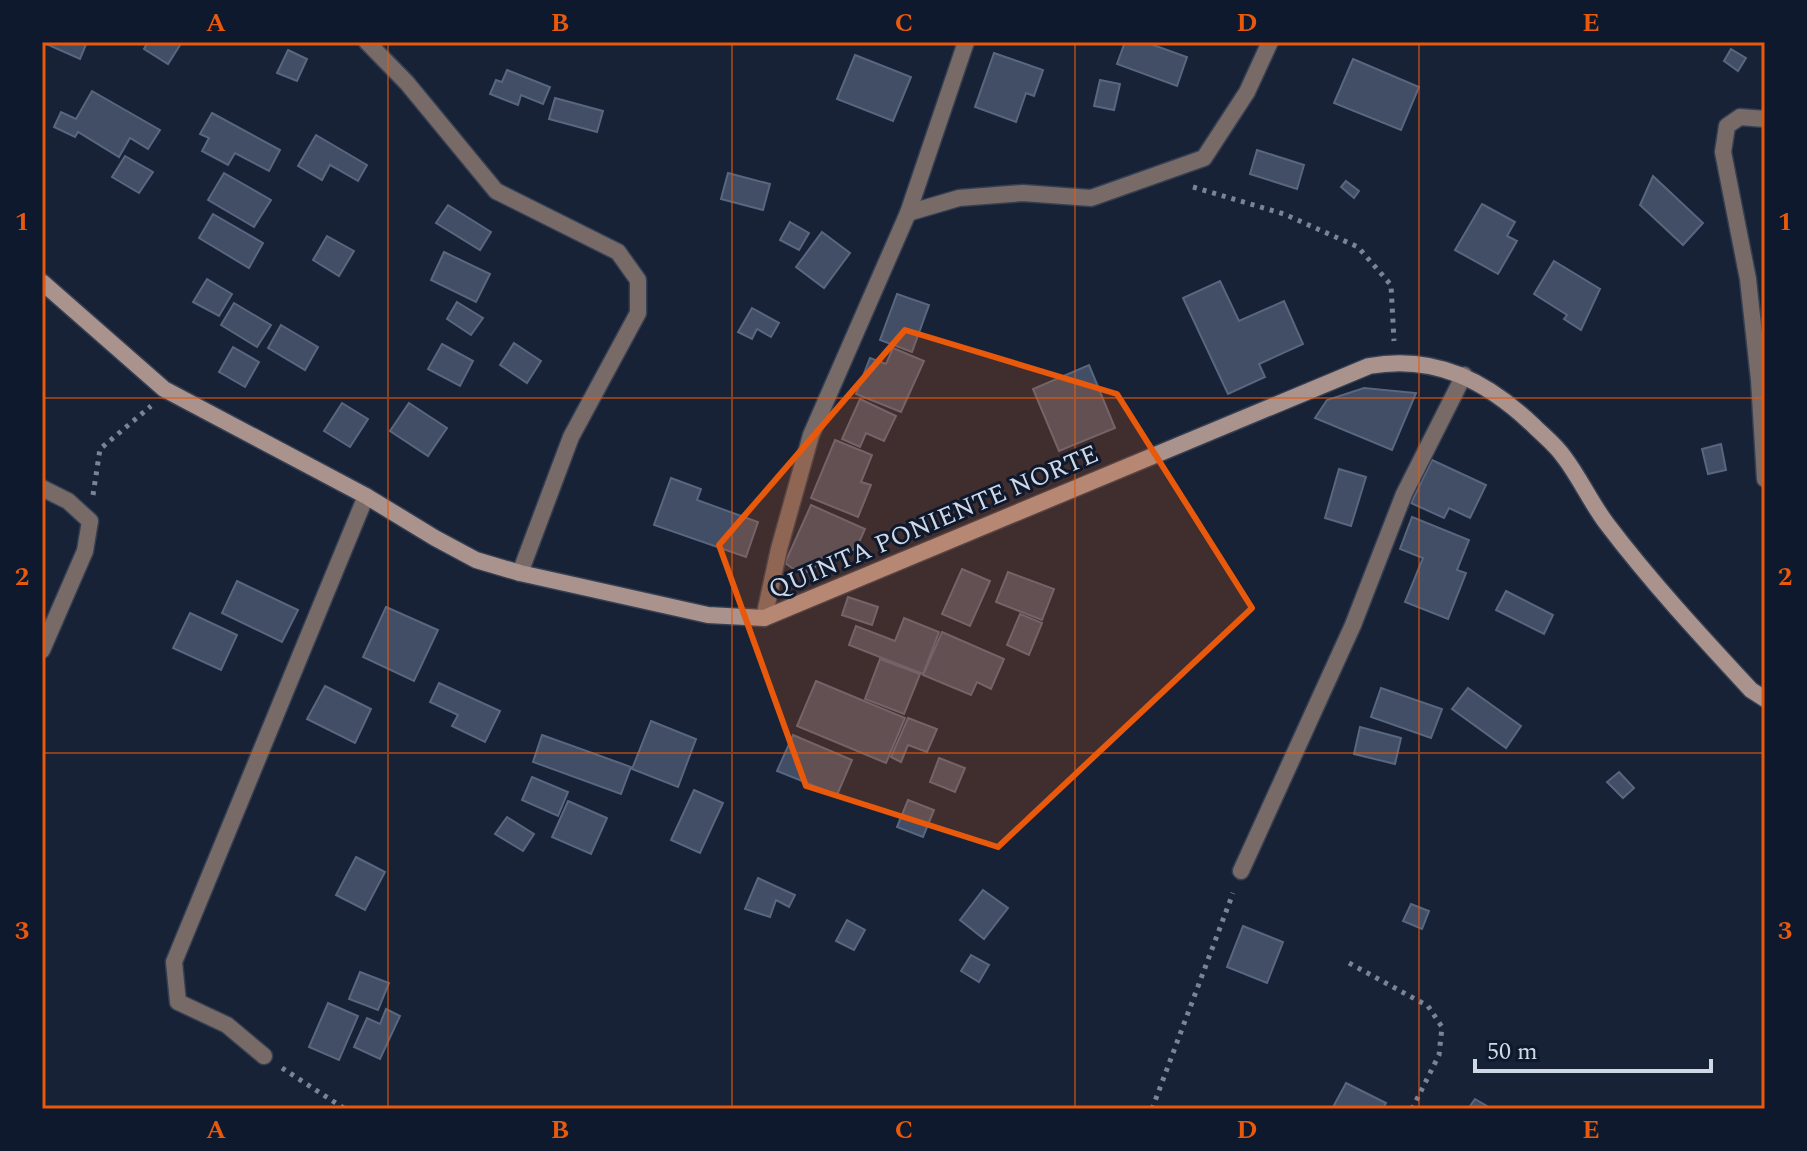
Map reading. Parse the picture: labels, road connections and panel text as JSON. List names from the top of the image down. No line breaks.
{"streets":{"street":["QUINTA PONIENTE NORTE"]},"scale_bar":"50 m","grid":{"columns":["A","B","C","D","E"],"rows":["1","2","3"]}}
